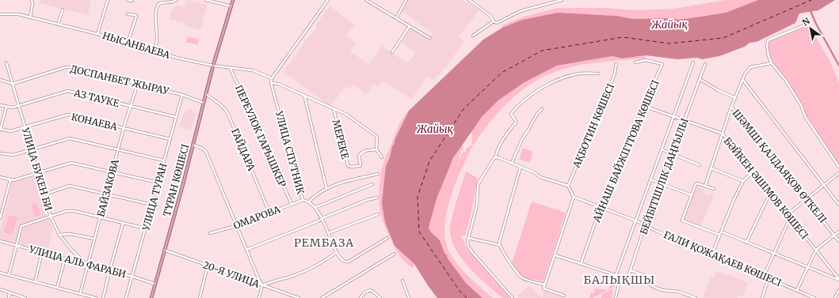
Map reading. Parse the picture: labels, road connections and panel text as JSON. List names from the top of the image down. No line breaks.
{"streets":{"main road":["ТҰРАН КӨШЕСІ"],"street":["НЫСАНБАЕВА","ДОСПАНБЕТ ЖЫРАУ","АЗ ТАУКЕ","КОНАЕВА","АҚБОТИН КӨШЕСІ","ПЕРЕУЛОК ГАРЫШКЕР","МЕРЕКЕ","ГАЙДАРА","АЙНАШ БАЙЖІГІТОВА КӨШЕСІ","УЛИЦА СПУТНИК","ШӘМШІ ҚАЛДАЯҚОВ ӨТКЕЛІ","УЛИЦА БУКЕН БИ","БЕЙБІТШІЛІК ДАҢҒЫЛЫ","БАЙЗАКОВА","БӘЙКЕН ӘШІМОВ КӨШЕСІ","УЛИЦА ТУРАН","ОМАРОВА","ҒАЛИ ҚОЖАҚАЕВ КӨШЕСІ","УЛИЦА АЛЬ ФАРАБИ","20-Я УЛИЦА"]},"crossings":[["НЫСАНБАЕВА","ПЕРЕУЛОК ГАРЫШКЕР"],["НЫСАНБАЕВА","УЛИЦА СПУТНИК"],["НЫСАНБАЕВА","ТҰРАН КӨШЕСІ"],["ДОСПАНБЕТ ЖЫРАУ","УЛИЦА БУКЕН БИ"],["ДОСПАНБЕТ ЖЫРАУ","ТҰРАН КӨШЕСІ"],["ДОСПАНБЕТ ЖЫРАУ","БАЙЗАКОВА"],["ДОСПАНБЕТ ЖЫРАУ","УЛИЦА ТУРАН"],["АЗ ТАУКЕ","УЛИЦА БУКЕН БИ"],["АЗ ТАУКЕ","БАЙЗАКОВА"],["АЗ ТАУКЕ","УЛИЦА ТУРАН"],["КОНАЕВА","УЛИЦА БУКЕН БИ"],["КОНАЕВА","БАЙЗАКОВА"],["КОНАЕВА","УЛИЦА ТУРАН"],["ПЕРЕУЛОК ГАРЫШКЕР","ОМАРОВА"],["ГАЙДАРА","ТҰРАН КӨШЕСІ"],["ГАЙДАРА","ОМАРОВА"],["АЙНАШ БАЙЖІГІТОВА КӨШЕСІ","БӘЙКЕН ӘШІМОВ КӨШЕСІ"],["АЙНАШ БАЙЖІГІТОВА КӨШЕСІ","ҒАЛИ ҚОЖАҚАЕВ КӨШЕСІ"],["УЛИЦА СПУТНИК","ОМАРОВА"],["ШӘМШІ ҚАЛДАЯҚОВ ӨТКЕЛІ","БЕЙБІТШІЛІК ДАҢҒЫЛЫ"],["УЛИЦА БУКЕН БИ","БАЙЗАКОВА"],["УЛИЦА БУКЕН БИ","УЛИЦА АЛЬ ФАРАБИ"],["БЕЙБІТШІЛІК ДАҢҒЫЛЫ","БӘЙКЕН ӘШІМОВ КӨШЕСІ"],["БЕЙБІТШІЛІК ДАҢҒЫЛЫ","ҒАЛИ ҚОЖАҚАЕВ КӨШЕСІ"],["ТҰРАН КӨШЕСІ","УЛИЦА АЛЬ ФАРАБИ"],["ТҰРАН КӨШЕСІ","20-Я УЛИЦА"],["БАЙЗАКОВА","УЛИЦА АЛЬ ФАРАБИ"],["УЛИЦА ТУРАН","УЛИЦА АЛЬ ФАРАБИ"]],"districts":["РЕМБАЗА","БАЛЫҚШЫ"],"water":["Жайық"],"north":"top left"}
